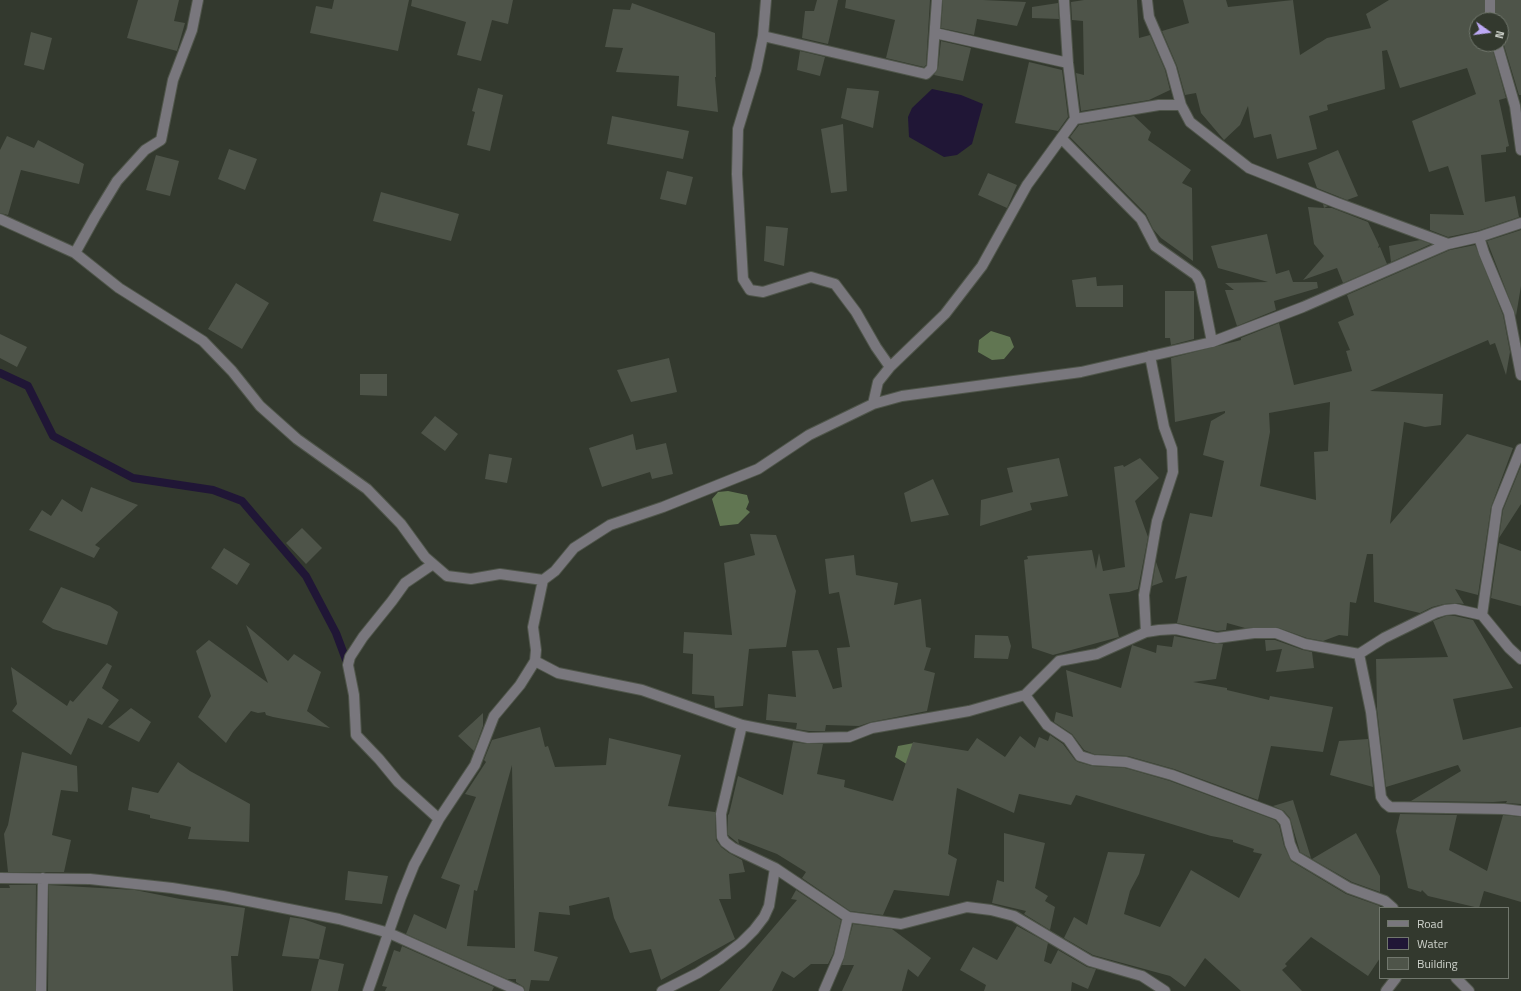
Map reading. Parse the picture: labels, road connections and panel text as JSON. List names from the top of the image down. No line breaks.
{"legend":["Road","Water","Building"],"north":"right"}
